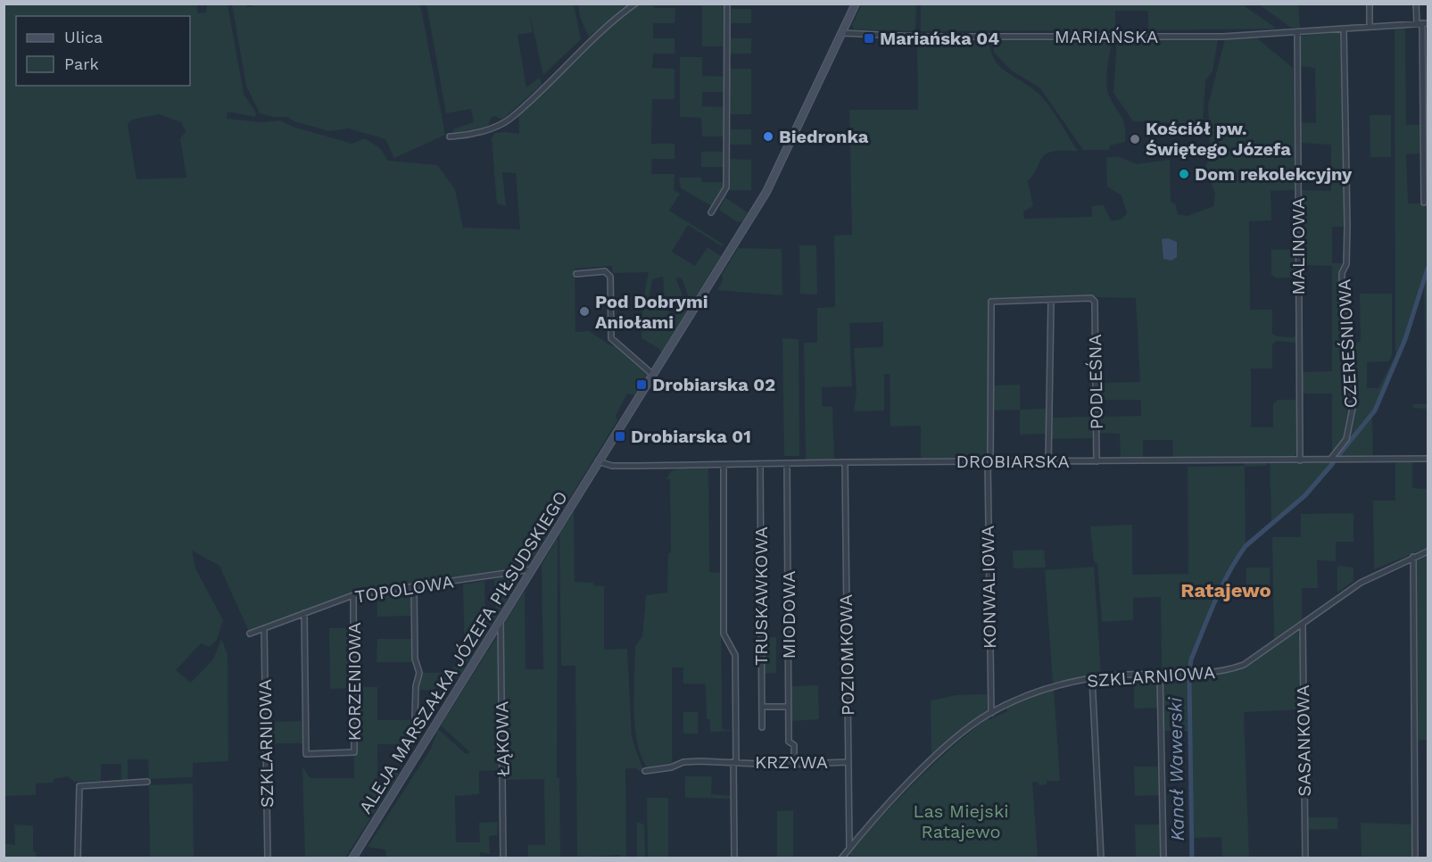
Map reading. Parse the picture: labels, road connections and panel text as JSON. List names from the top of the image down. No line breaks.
{"streets":{"main road":["ALEJA MARSZAŁKA JÓZEFA PIŁSUDSKIEGO"],"street":["MARIAŃSKA","MALINOWA","CZEREŚNIOWA","PODLEŚNA","DROBIARSKA","KONWALIOWA","TOPOLOWA","TRUSKAWKOWA","MIODOWA","POZIOMKOWA","SZKLARNIOWA","KORZENIOWA","ŁĄKOWA","SASANKOWA","KRZYWA"]},"crossings":[["MARIAŃSKA","MALINOWA"],["MARIAŃSKA","CZEREŚNIOWA"],["MARIAŃSKA","ALEJA MARSZAŁKA JÓZEFA PIŁSUDSKIEGO"],["MALINOWA","DROBIARSKA"],["CZEREŚNIOWA","DROBIARSKA"],["PODLEŚNA","DROBIARSKA"],["PODLEŚNA","KONWALIOWA"],["DROBIARSKA","KONWALIOWA"],["DROBIARSKA","TRUSKAWKOWA"],["DROBIARSKA","MIODOWA"],["DROBIARSKA","ALEJA MARSZAŁKA JÓZEFA PIŁSUDSKIEGO"],["DROBIARSKA","POZIOMKOWA"],["KONWALIOWA","SZKLARNIOWA"],["TOPOLOWA","ALEJA MARSZAŁKA JÓZEFA PIŁSUDSKIEGO"],["TOPOLOWA","SZKLARNIOWA"],["TOPOLOWA","KORZENIOWA"],["MIODOWA","KRZYWA"],["ALEJA MARSZAŁKA JÓZEFA PIŁSUDSKIEGO","ŁĄKOWA"],["POZIOMKOWA","SZKLARNIOWA"],["POZIOMKOWA","KRZYWA"],["SZKLARNIOWA","SASANKOWA"]],"districts":["Ratajewo"],"water":["Kanał Wawerski"],"parks":["Las Miejski Ratajewo"],"places":{"transit":["Mariańska 04","Drobiarska 02","Drobiarska 01"],"other":["Biedronka","Kościół pw. Świętego Józefa","Dom rekolekcyjny","Pod Dobrymi Aniołami"]},"legend":["Ulica","Park"]}
